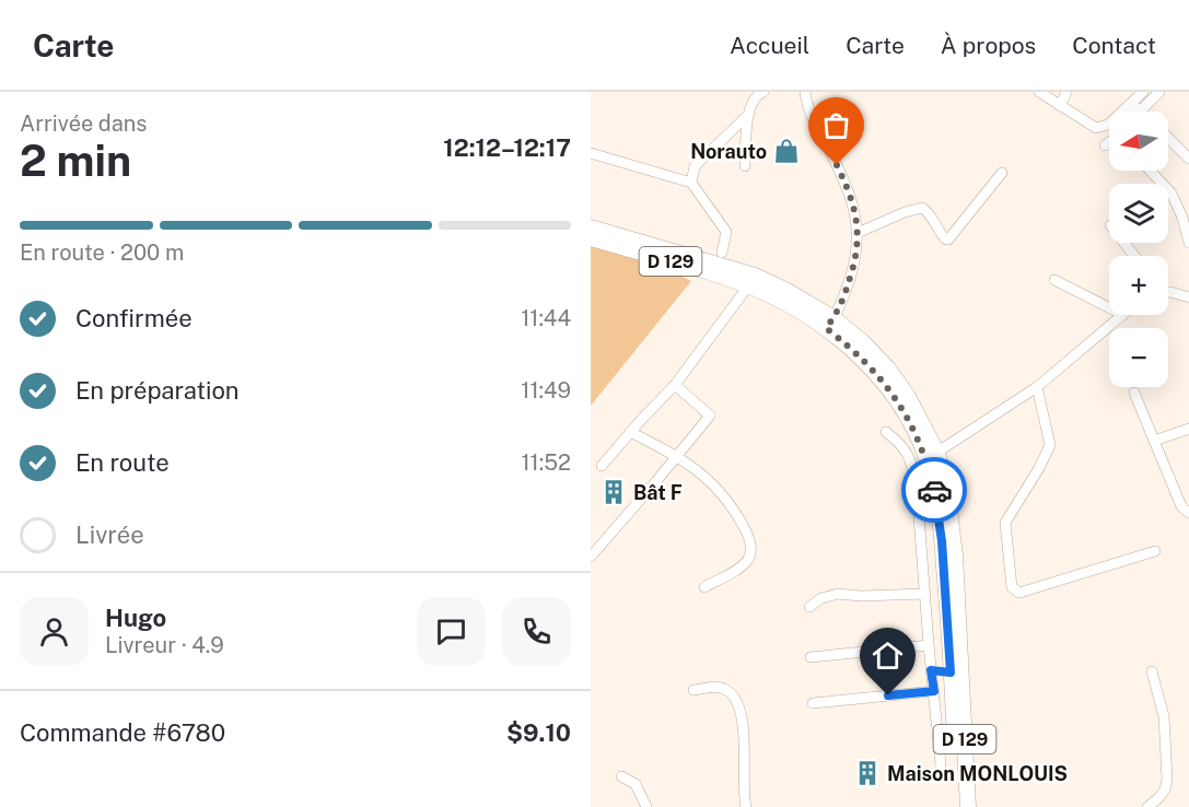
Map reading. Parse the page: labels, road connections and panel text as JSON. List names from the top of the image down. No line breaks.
{"streets":{"highway":["D 129"]},"places":{"shop":["Norauto"],"building":["Bât F","Maison MONLOUIS"]},"north":"left","page":{"header":"Carte","nav":["Accueil","Carte","À propos","Contact"],"heading":["2 min","Arrivée dans","12:12–12:17"],"panel":["Hugo","Livreur · 4.9","Commande #6780","$9.10"],"map_buttons":["+","−"],"bar":"En route · 200 m","list":[["Confirmée","11:44"],["En préparation","11:49"],["En route","11:52"],"Livrée"]}}
